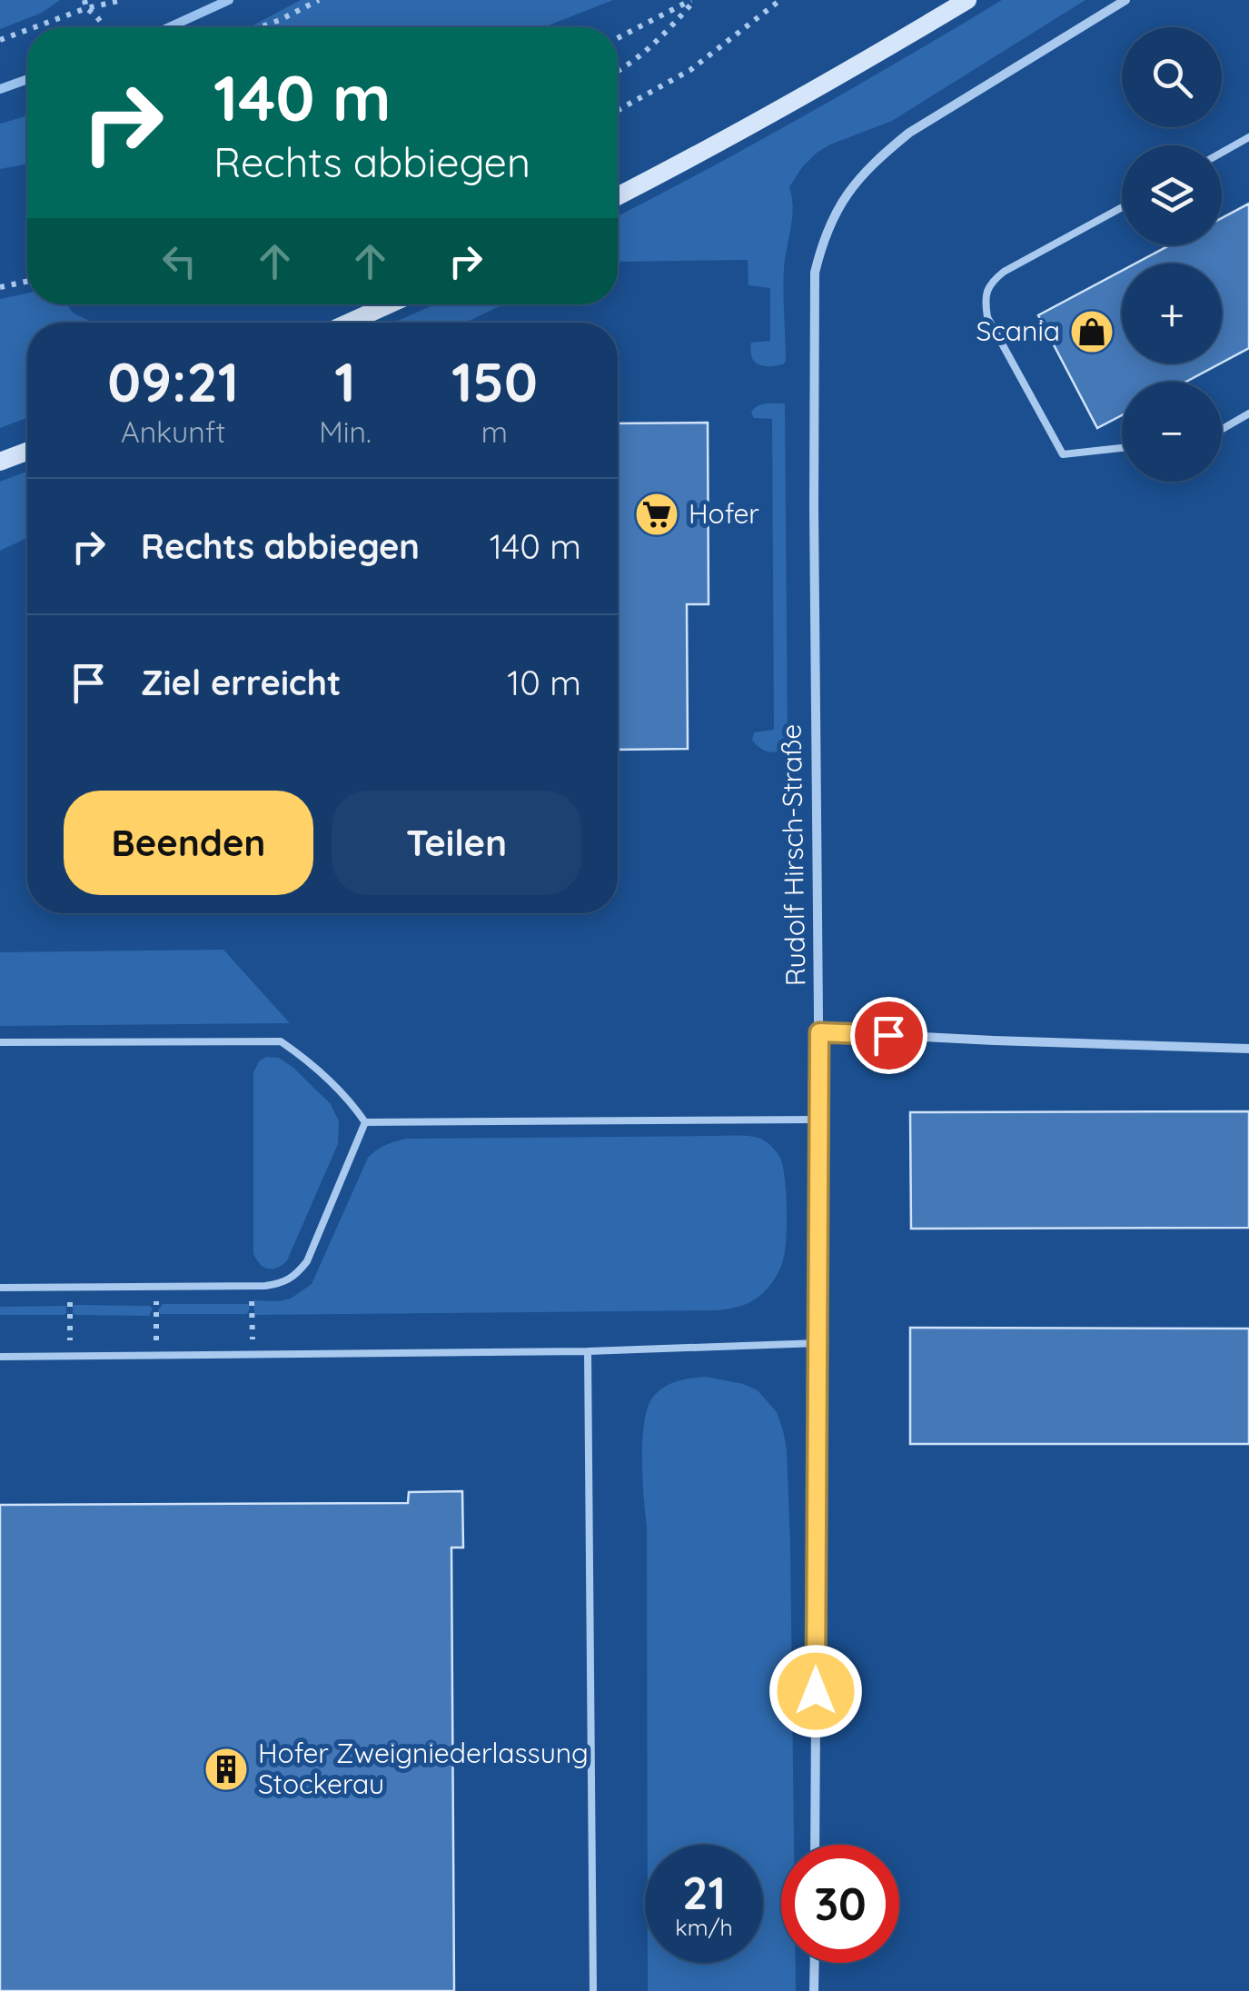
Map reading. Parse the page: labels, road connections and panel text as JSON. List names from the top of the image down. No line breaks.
{"streets":{"street":["Rudolf Hirsch-Straße"]},"places":{"shop":["Scania"],"supermarket":["Hofer"],"building":["Hofer Zweigniederlassung Stockerau"]},"page":{"map_buttons":["+","−"],"turn":["140 m","Rechts abbiegen"],"eta":["09:21","Ankunft","1","Min.","150","m"],"list":[{"name":"Rechts abbiegen","value":"140 m"},{"name":"Ziel erreicht","value":"10 m"}],"buttons":["Beenden","Teilen"],"speed":"21 km/h","limit":"30"}}
